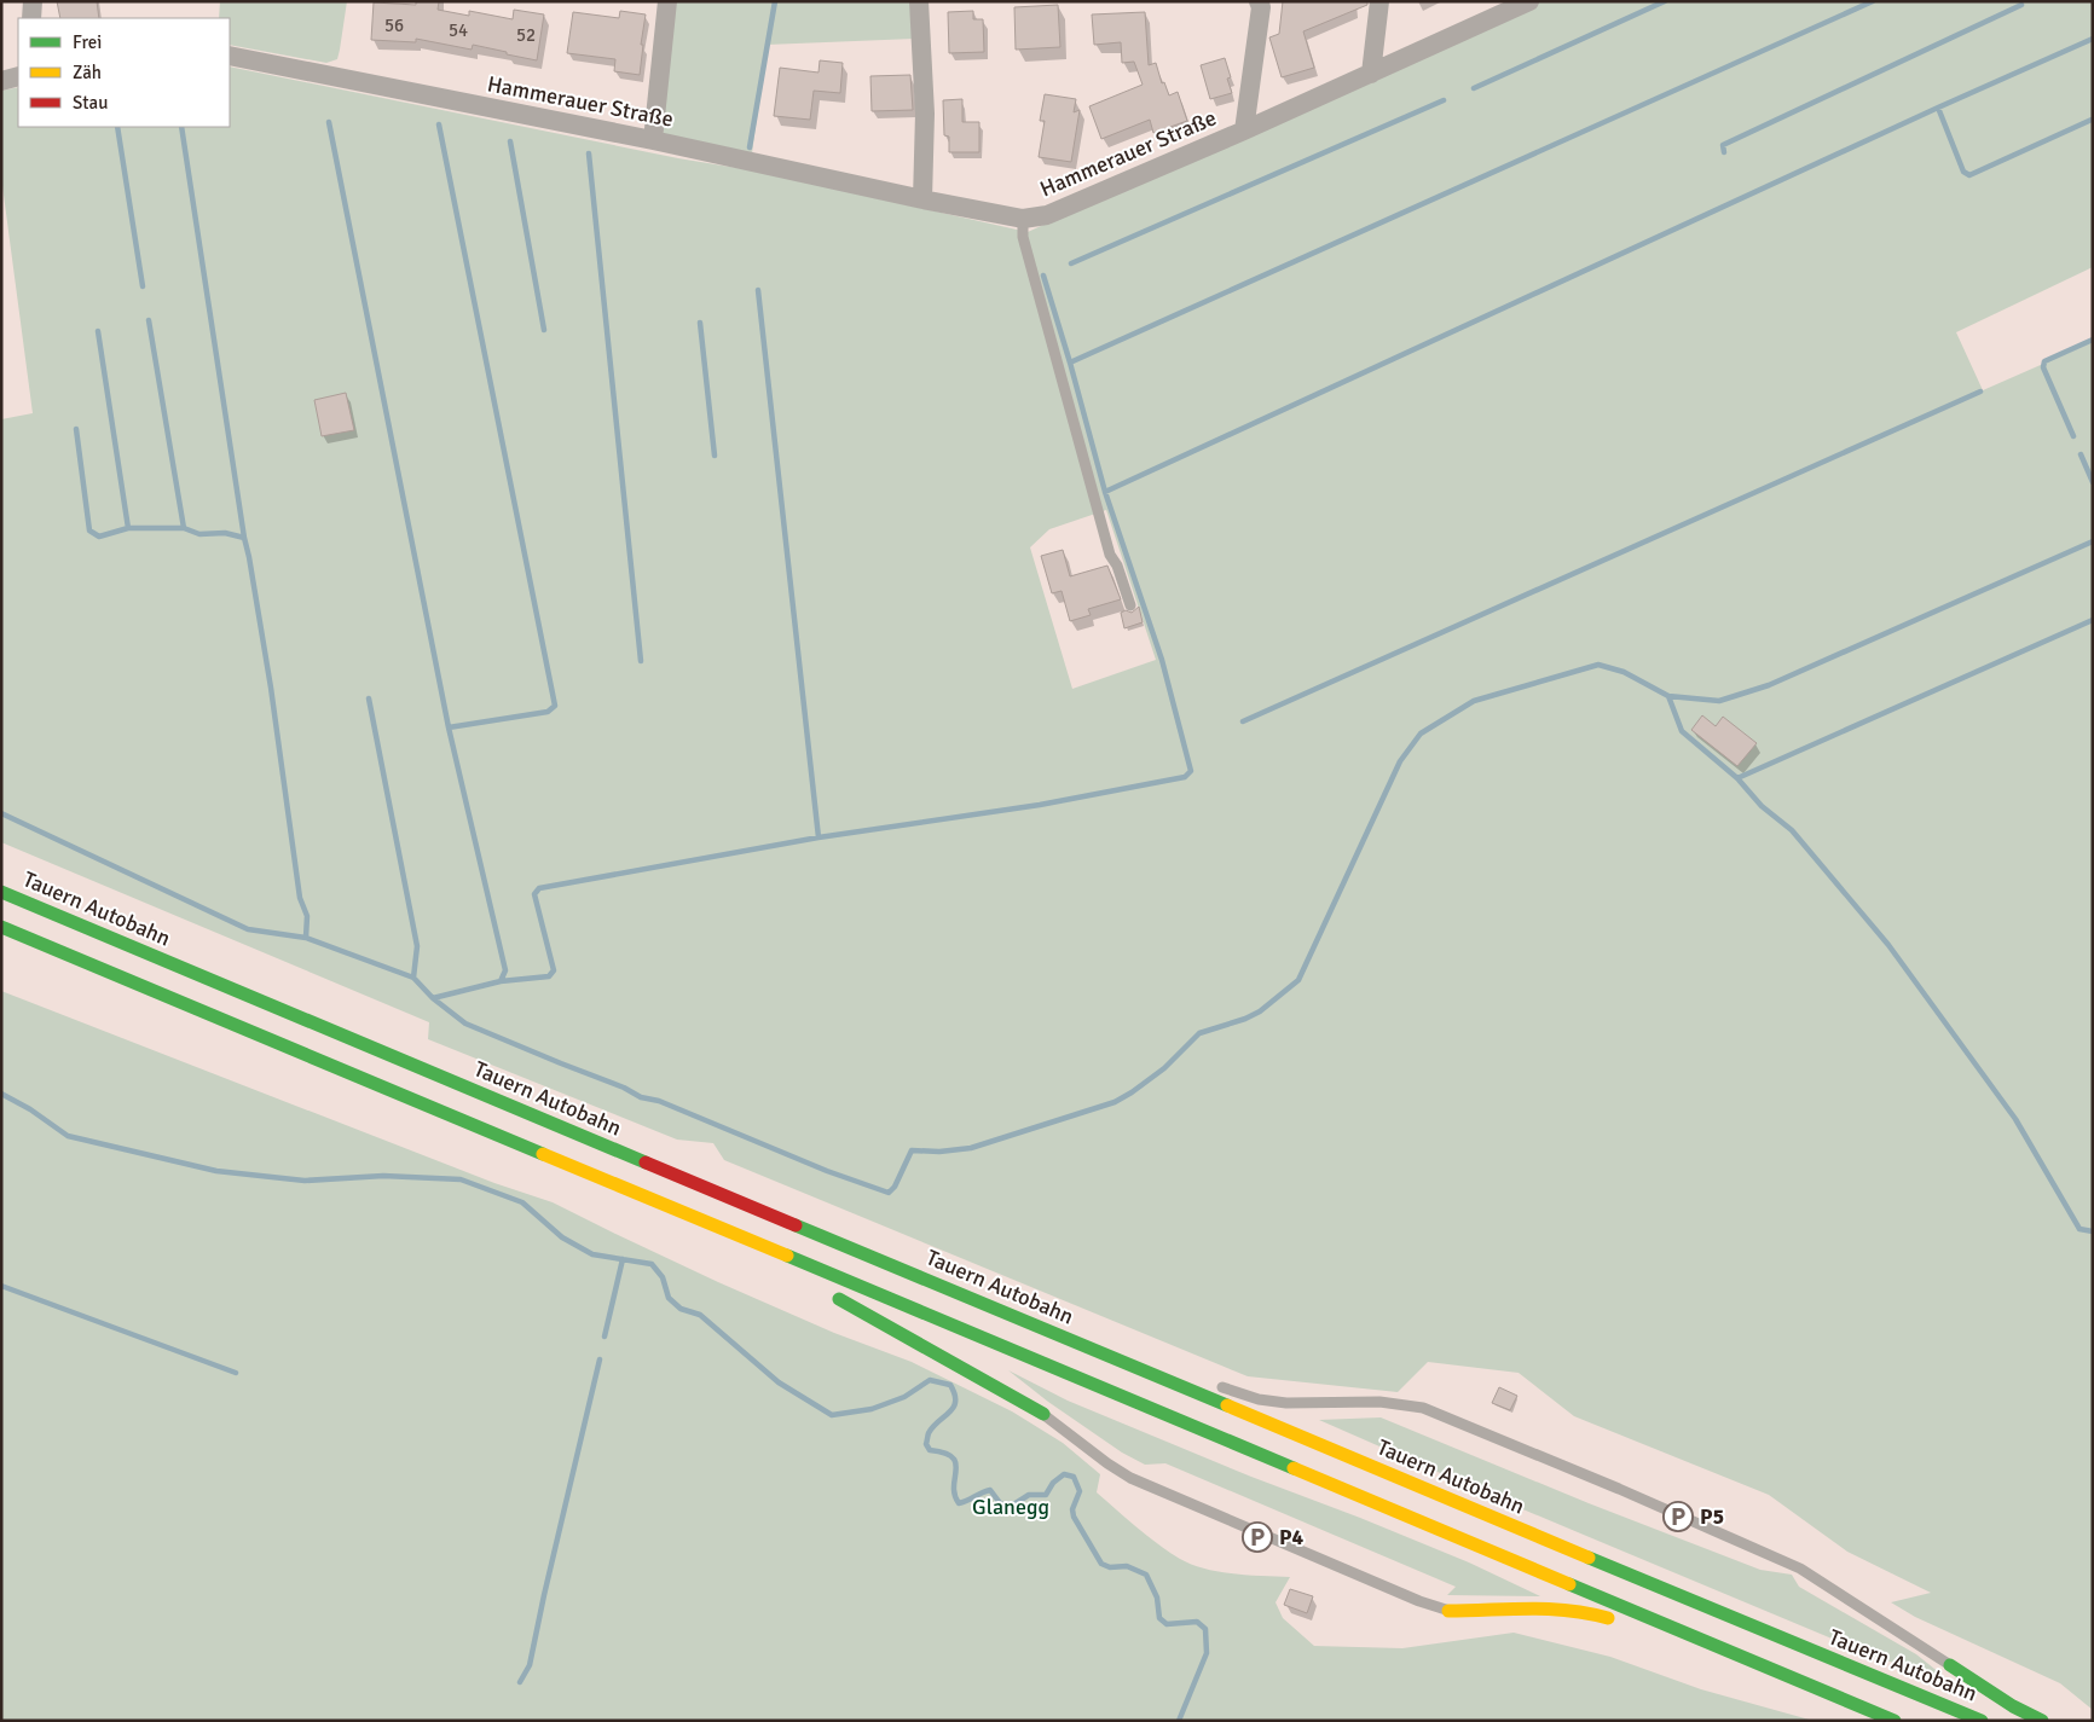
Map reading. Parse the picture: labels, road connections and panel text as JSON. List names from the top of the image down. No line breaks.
{"streets":{"highway":["Tauern Autobahn"],"street":["Hammerauer Straße"]},"parks":["Glanegg"],"places":{"parking":["P5","P4"]},"house_numbers":["56","54","52"],"legend":["Frei","Zäh","Stau"]}
